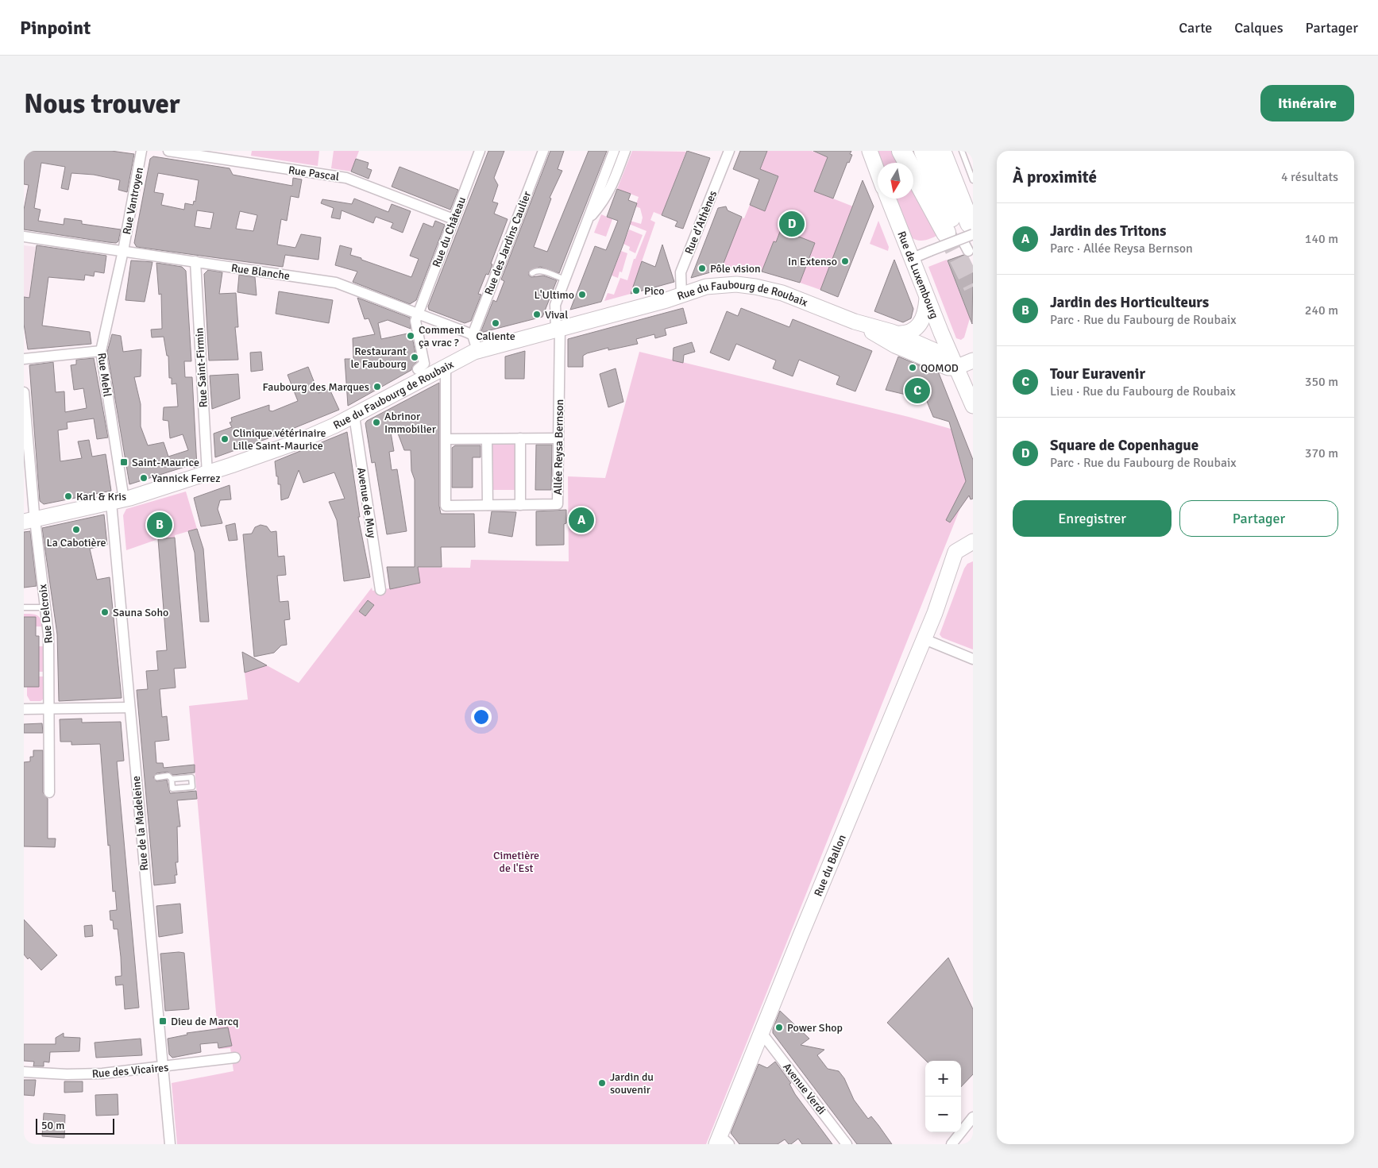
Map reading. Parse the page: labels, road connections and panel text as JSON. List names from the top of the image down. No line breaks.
{"streets":{"main road":["Rue de Luxembourg","Rue du Faubourg de Roubaix","Rue du Ballon"],"street":["Rue Pascal","Rue Vantroyen","Rue d'Athènes","Rue du Château","Rue des Jardins Caulier","Rue Blanche","Rue Saint-Firmin","Rue Mehl","Allée Reysa Bernson","Avenue de Muy","Rue Delcroix","Rue de la Madeleine","Rue des Vicaires","Avenue Verdi"]},"crossings":[["Rue Pascal","Rue du Château"],["Rue Vantroyen","Rue Blanche"],["Rue Vantroyen","Rue Mehl"],["Rue d'Athènes","Rue du Faubourg de Roubaix"],["Rue du Château","Rue Blanche"],["Rue des Jardins Caulier","Rue Blanche"],["Rue Blanche","Rue Saint-Firmin"],["Rue Blanche","Rue Mehl"],["Rue de Luxembourg","Rue du Faubourg de Roubaix"],["Rue du Faubourg de Roubaix","Rue Saint-Firmin"],["Rue du Faubourg de Roubaix","Rue Mehl"],["Rue du Faubourg de Roubaix","Allée Reysa Bernson"],["Rue du Faubourg de Roubaix","Avenue de Muy"],["Rue du Faubourg de Roubaix","Rue Delcroix"],["Rue du Faubourg de Roubaix","Rue de la Madeleine"],["Rue Mehl","Rue de la Madeleine"],["Rue de la Madeleine","Rue des Vicaires"],["Rue du Ballon","Avenue Verdi"]],"parks":["Cimetière de l'Est"],"places":{"other":["In Extenso","Pôle vision","Pico","L'Ultimo","Vival","Caliente","Comment ça vrac ?","Restaurant le Faubourg","QOMOD","Faubourg des Marques","Abrinor Immobilier","Clinique vétérinaire Lille Saint-Maurice","Yannick Ferrez","Karl & Kris","La Cabotière","Sauna Soho","Power Shop","Jardin du souvenir"],"transit":["Saint-Maurice","Dieu de Marcq"]},"scale_bar":"50 m","north":"bottom","page":{"header":"Pinpoint","nav":["Carte","Calques","Partager"],"buttons":["Itinéraire",["Enregistrer","Partager"]],"title":"Nous trouver","heading":["À proximité","4 résultats"],"list":[{"mark":"A","name":"Jardin des Tritons","note":"Parc · Allée Reysa Bernson","value":"140 m"},{"mark":"B","name":"Jardin des Horticulteurs","note":"Parc · Rue du Faubourg de Roubaix","value":"240 m"},{"mark":"C","name":"Tour Euravenir","note":"Lieu · Rue du Faubourg de Roubaix","value":"350 m"},{"mark":"D","name":"Square de Copenhague","note":"Parc · Rue du Faubourg de Roubaix","value":"370 m"}],"pins":["D","C","A","B"],"map_buttons":["+","−"],"scale":"50 m"}}
